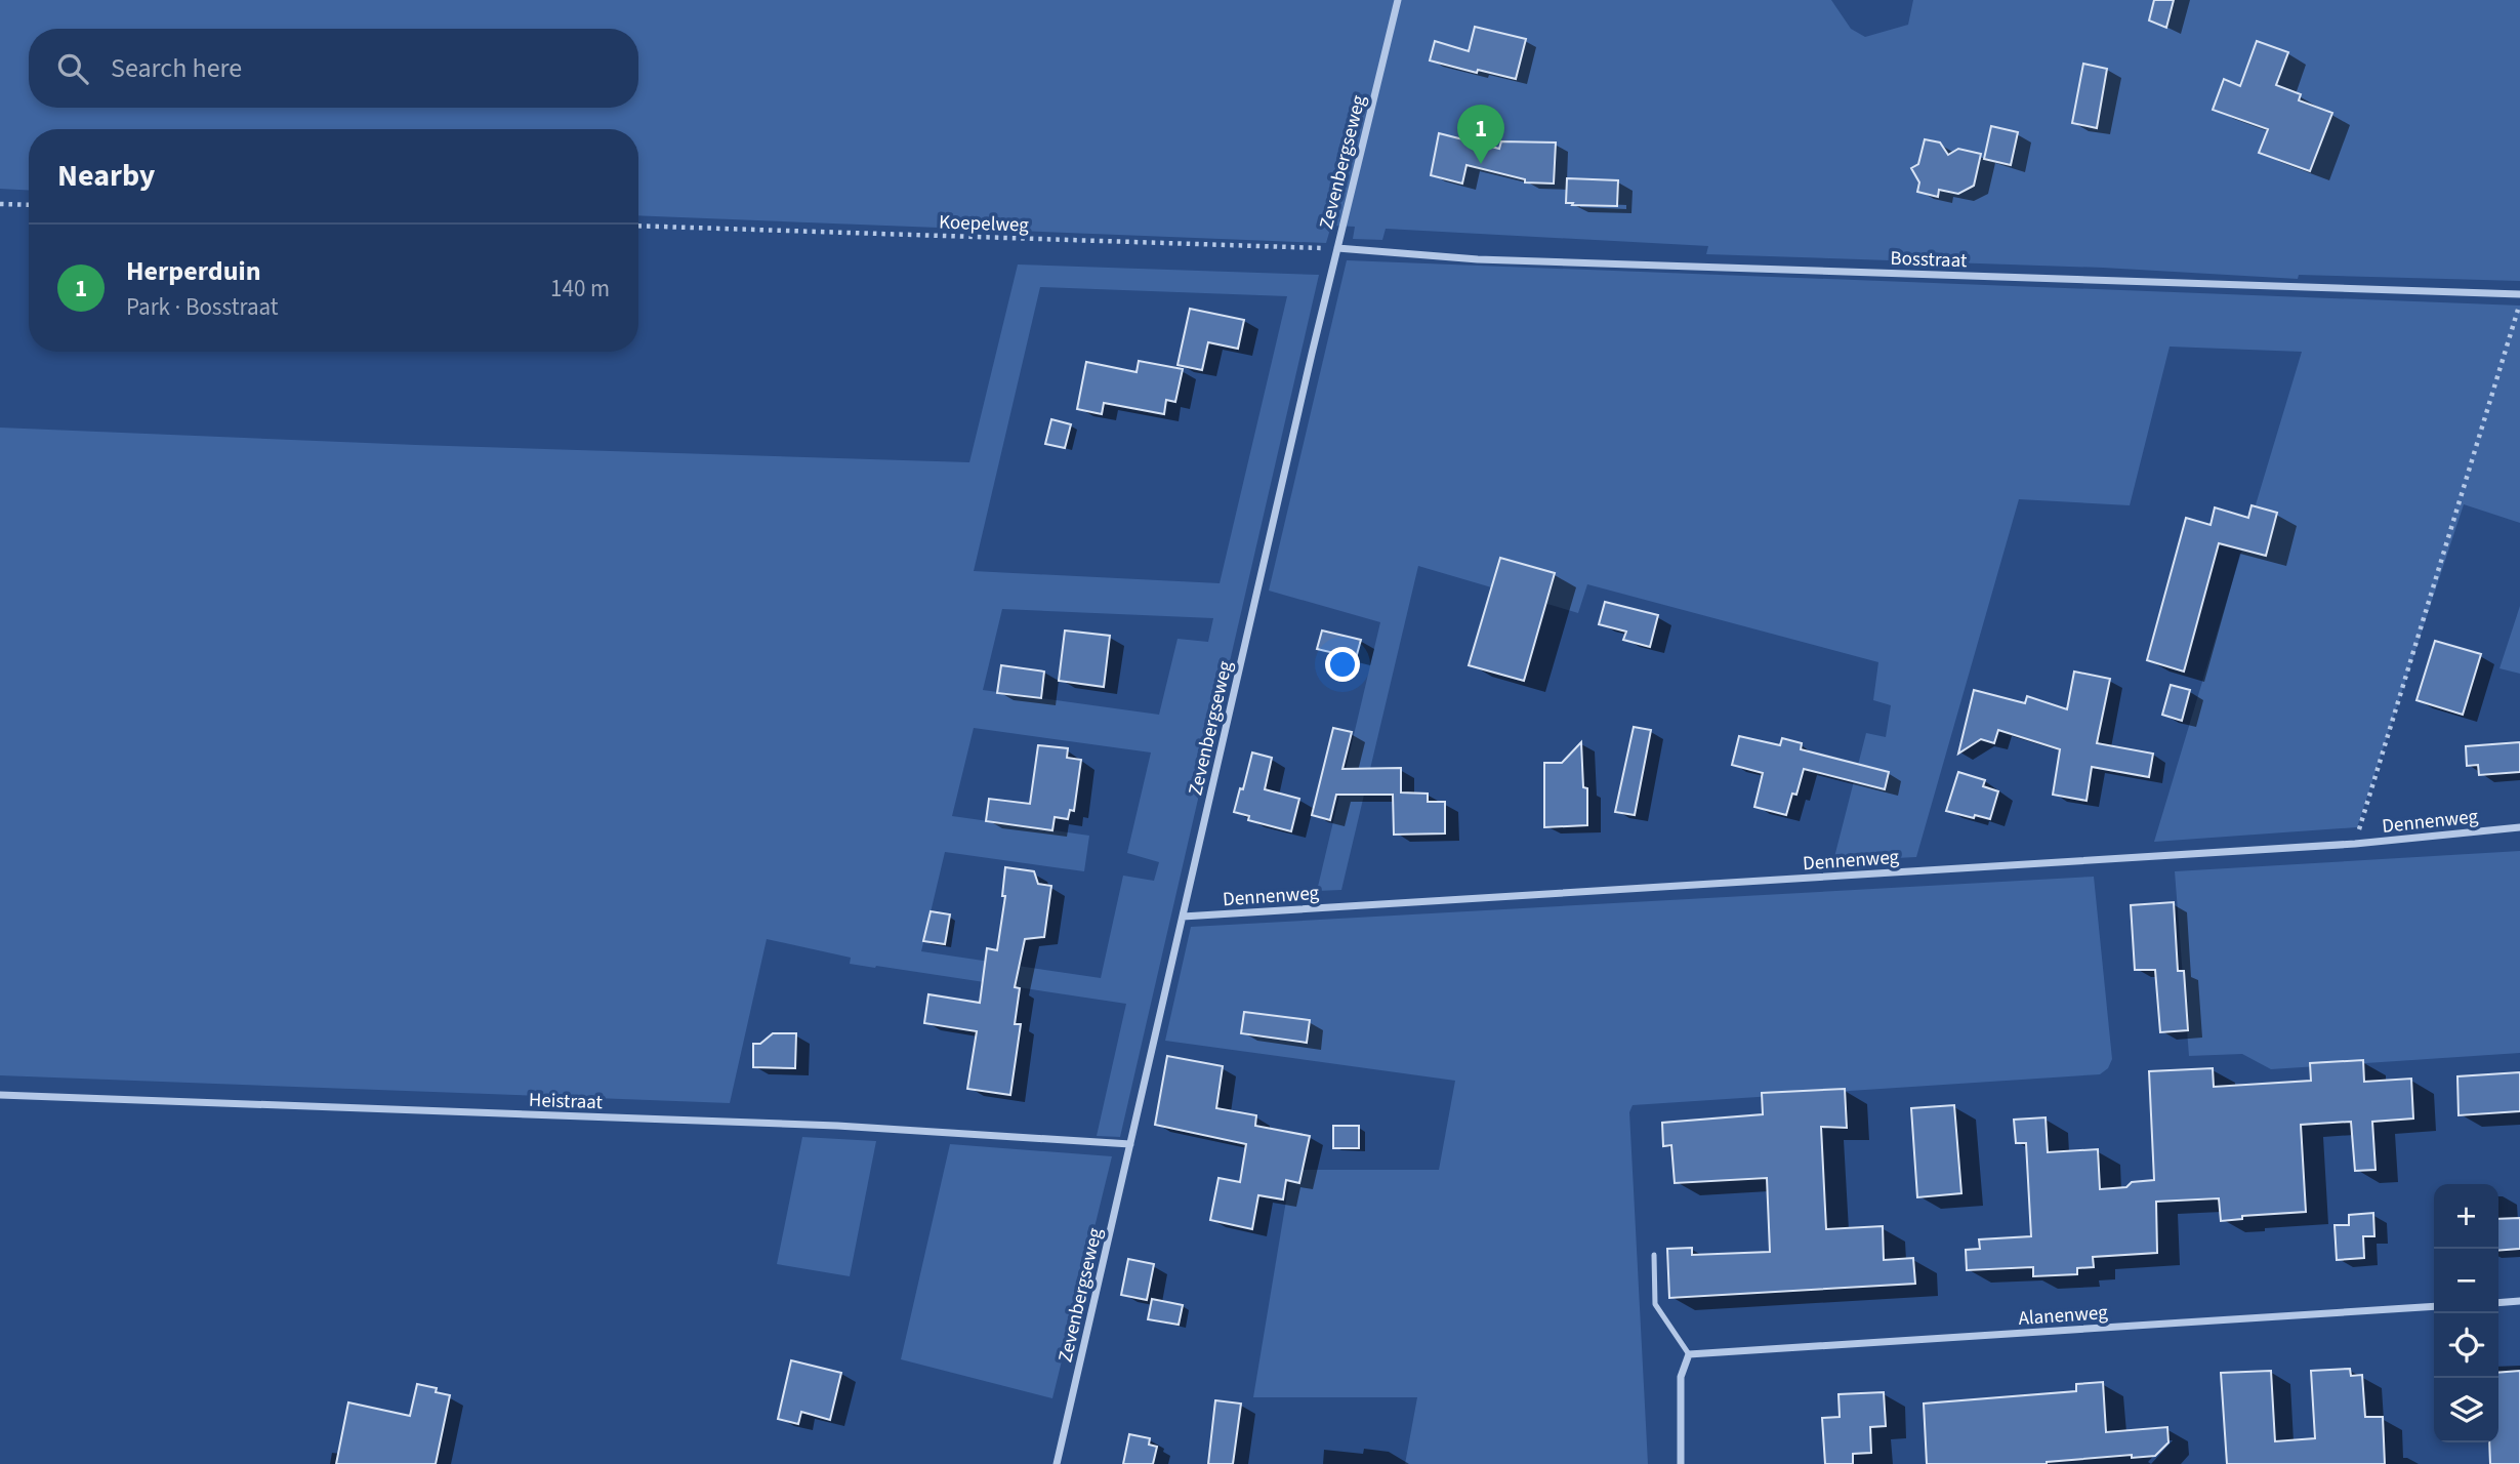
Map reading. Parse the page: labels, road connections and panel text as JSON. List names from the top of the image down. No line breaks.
{"streets":{"street":["Zevenbergseweg","Bosstraat","Dennenweg","Heistraat","Alanenweg"],"path":["Koepelweg"]},"crossings":[["Zevenbergseweg","Koepelweg"],["Zevenbergseweg","Bosstraat"],["Zevenbergseweg","Dennenweg"],["Zevenbergseweg","Heistraat"],["Koepelweg","Bosstraat"]],"page":{"search":"Search here","pins":"1","heading":"Nearby","list":[{"mark":"1","name":"Herperduin","note":"Park · Bosstraat","value":"140 m"}],"map_buttons":["+","−"]}}
